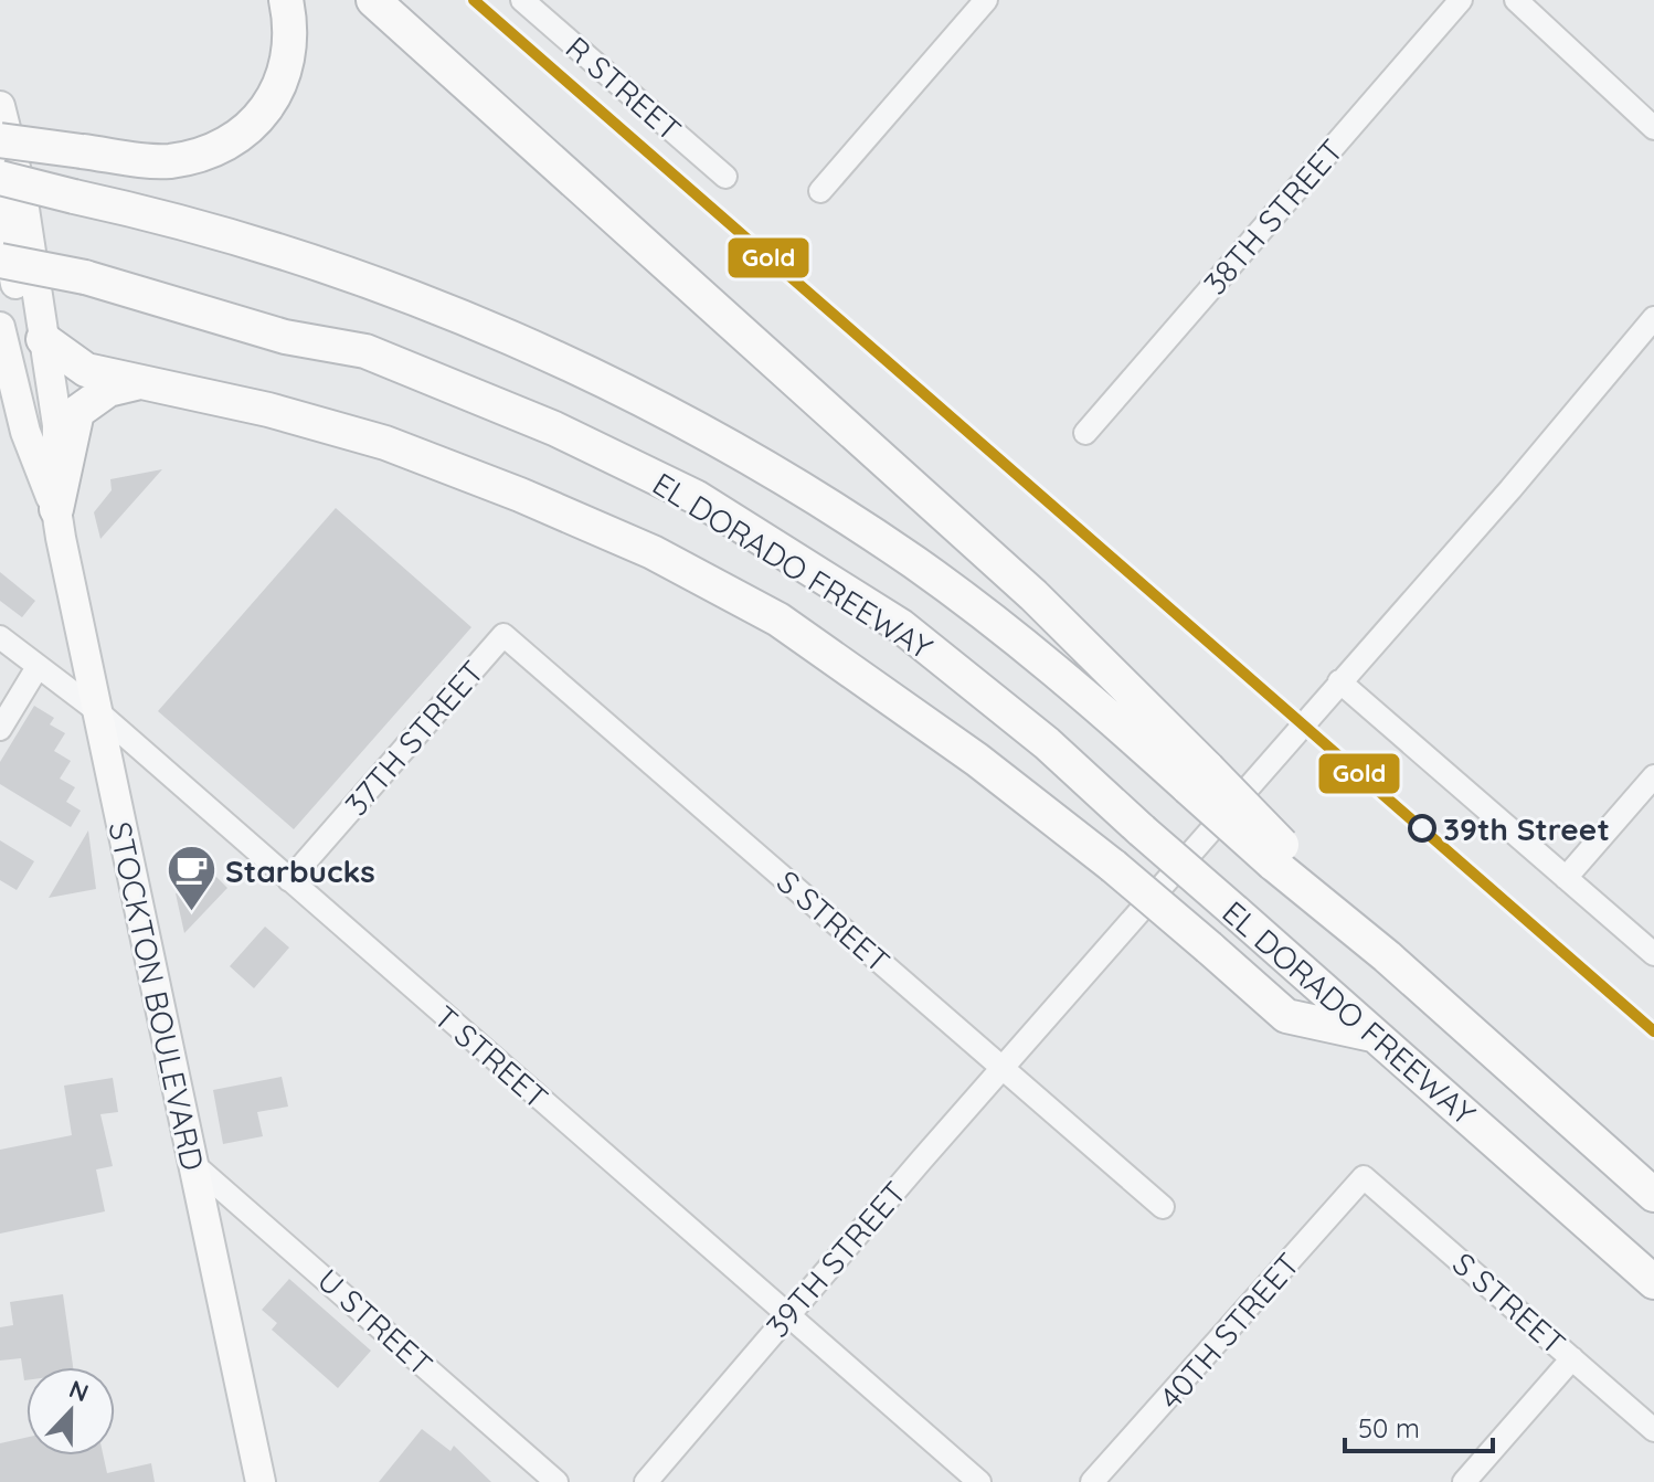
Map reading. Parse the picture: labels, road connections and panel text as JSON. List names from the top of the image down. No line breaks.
{"streets":{"highway":["EL DORADO FREEWAY"],"main road":["STOCKTON BOULEVARD"],"street":["R STREET","38TH STREET","37TH STREET","S STREET","T STREET","39TH STREET","U STREET","40TH STREET"]},"crossings":[["37TH STREET","S STREET"],["37TH STREET","T STREET"],["S STREET","39TH STREET"],["S STREET","40TH STREET"],["STOCKTON BOULEVARD","T STREET"],["STOCKTON BOULEVARD","U STREET"],["T STREET","39TH STREET"]],"places":{"other":["39th Street"],"cafe":["Starbucks"]},"lines":["transit line Gold"],"scale_bar":"50 m","north":"top"}
